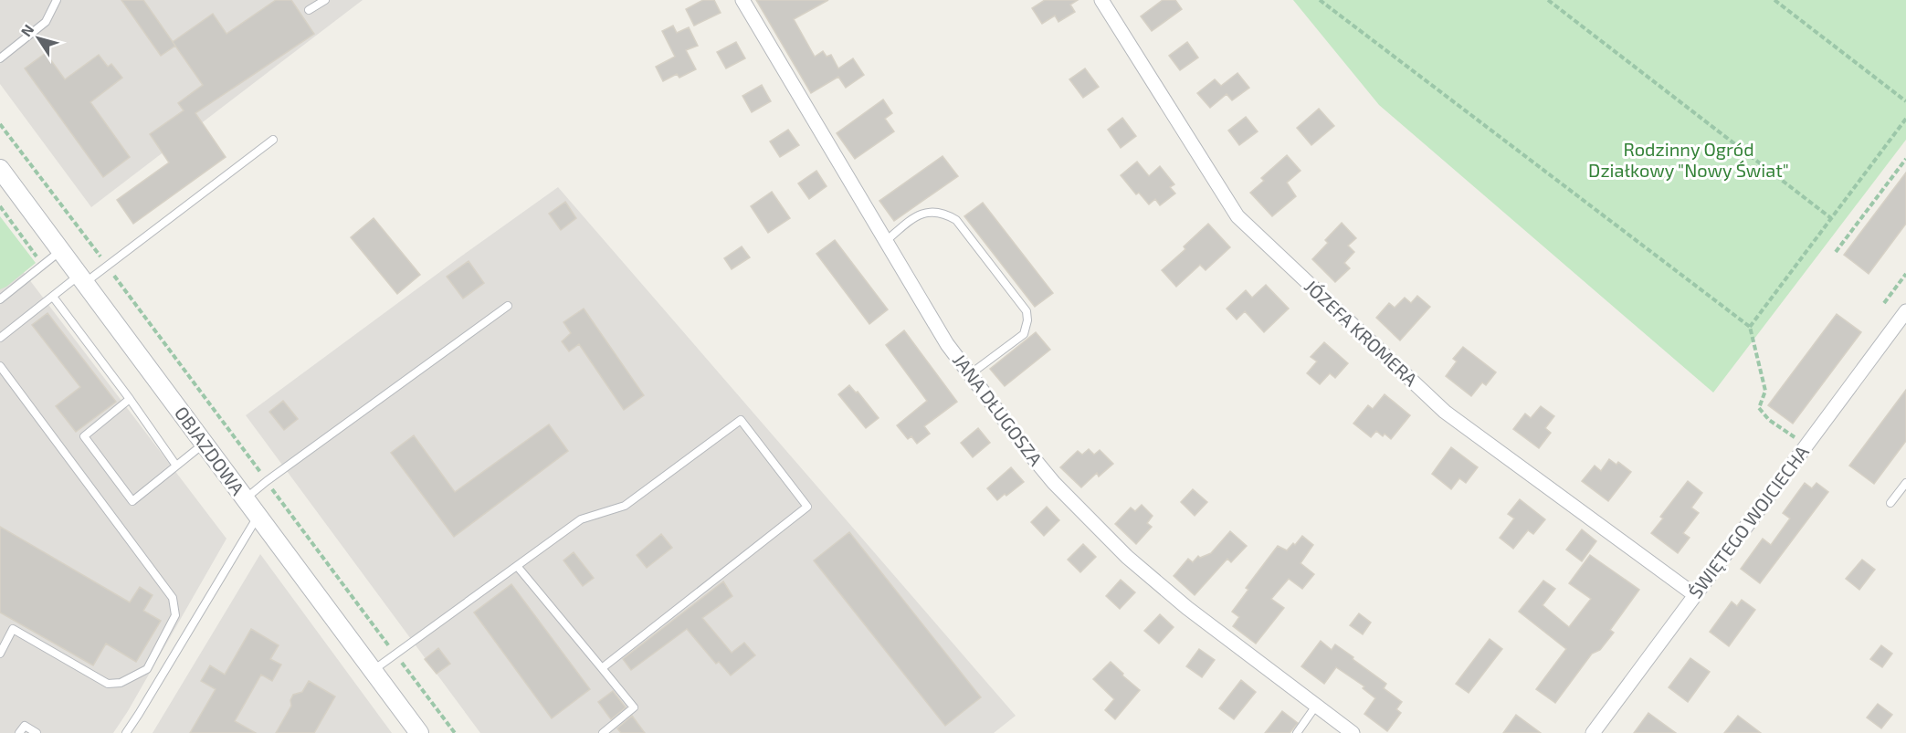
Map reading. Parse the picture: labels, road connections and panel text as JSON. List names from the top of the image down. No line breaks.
{"streets":{"street":["JÓZEFA KROMERA","JANA DŁUGOSZA","OBJAZDOWA","ŚWIĘTEGO WOJCIECHA"]},"crossings":[["JÓZEFA KROMERA","ŚWIĘTEGO WOJCIECHA"]],"parks":["Rodzinny Ogród Działkowy \"Nowy Świat\""],"north":"top left"}
